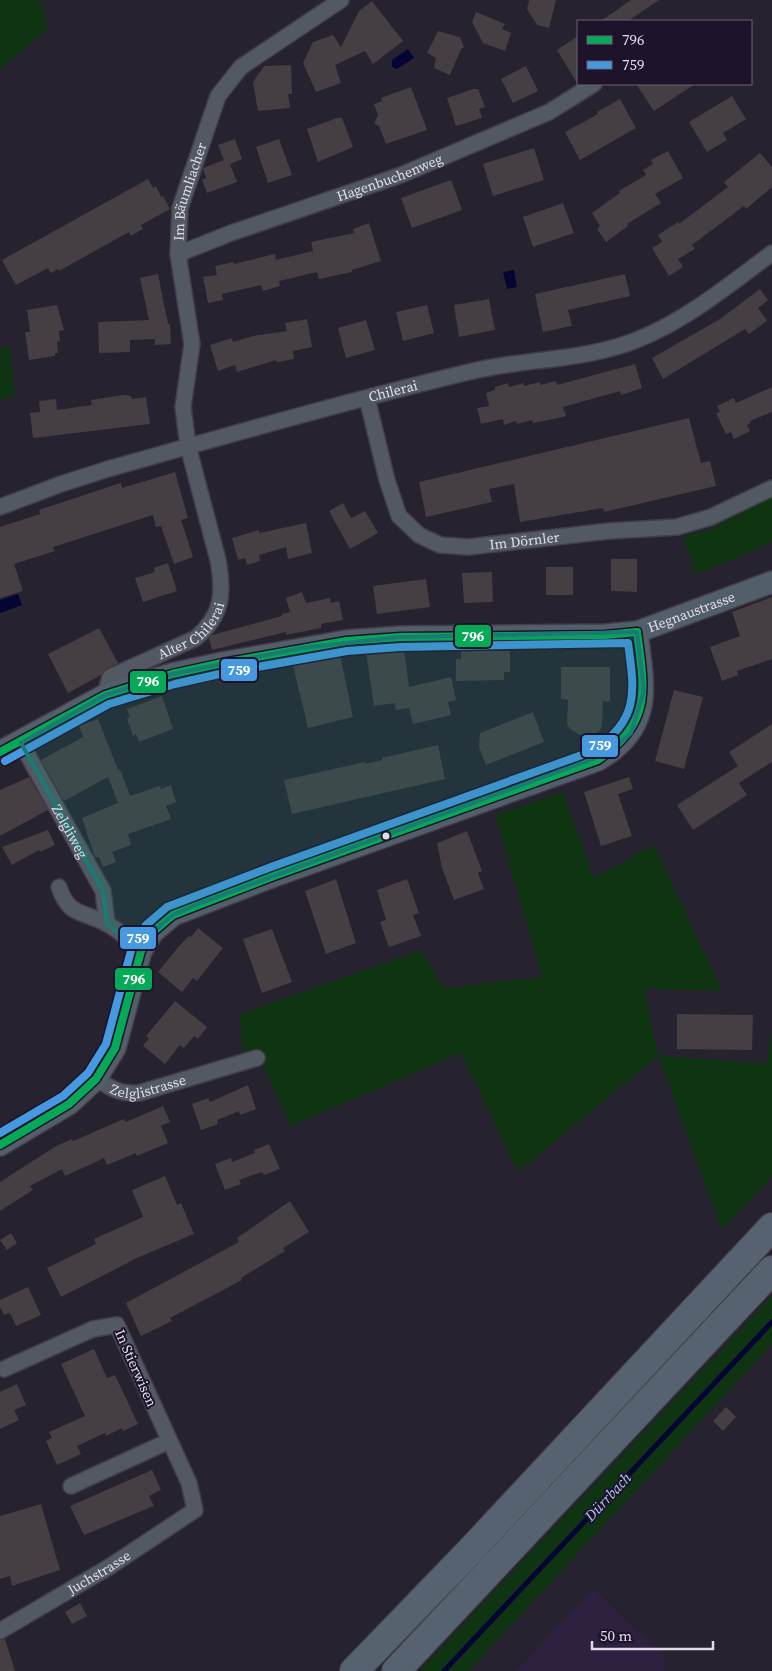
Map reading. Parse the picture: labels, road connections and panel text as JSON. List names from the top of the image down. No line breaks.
{"streets":{"street":["Hagenbuchenweg","Im Bäumliacher","Chilerai","Im Dörnler","Hegnaustrasse","Alter Chilerai","Zelgliweg","Zelglistrasse","In Stierwisen","Juchstrasse"]},"crossings":[["Hagenbuchenweg","Im Bäumliacher"],["Im Bäumliacher","Chilerai"],["Im Bäumliacher","Alter Chilerai"],["Chilerai","Im Dörnler"],["Chilerai","Alter Chilerai"],["Hegnaustrasse","Alter Chilerai"],["Hegnaustrasse","Zelgliweg"],["In Stierwisen","Juchstrasse"]],"water":["Dürrbach"],"lines":["transit line 796","transit line 759"],"legend":["796","759"],"scale_bar":"50 m"}
